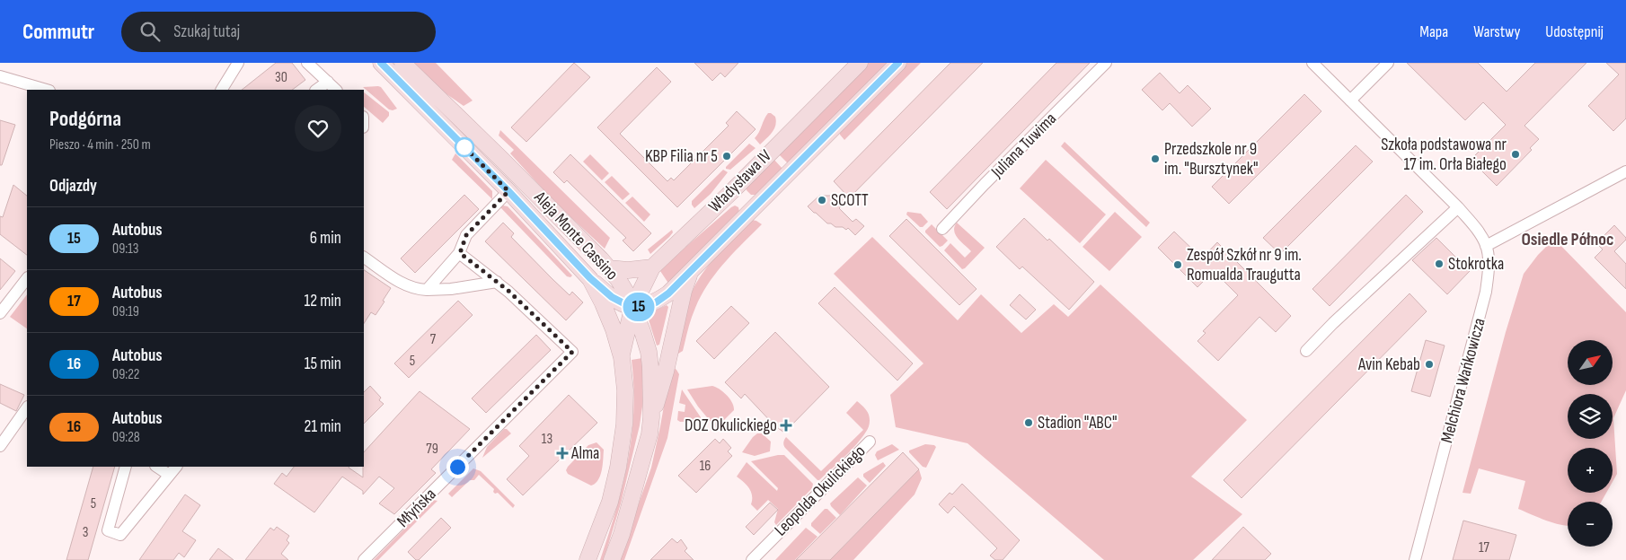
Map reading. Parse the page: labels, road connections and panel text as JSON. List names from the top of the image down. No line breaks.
{"streets":{"street":["Juliana Tuwima","Władysława IV","Aleja Monte Cassino","Melchiora Wańkowicza","Leopolda Okulickiego","Młyńska"]},"crossings":[["Władysława IV","Aleja Monte Cassino"]],"districts":["Osiedle Północ"],"places":{"other":["Szkoła podstawowa nr 17 im. Orła Białego","KBP Filia nr 5","Przedszkole nr 9 im. \"Bursztynek\"","SCOTT","Stokrotka","Zespół Szkół nr 9 im. Romualda Traugutta","Avin Kebab","Stadion \"ABC\""],"health":["DOZ Okulickiego","Alma"]},"lines":["bus line 15"],"house_numbers":["30","7","5","13","79","16","5","3","17"],"north":"top right","page":{"header":"Commutr","search":"Szukaj tutaj","nav":["Mapa","Warstwy","Udostępnij"],"on_map":"15","heading":[["Podgórna","Pieszo · 4 min · 250 m"],"Odjazdy"],"list":[{"mark":"15","name":"Autobus","note":"09:13","value":"6 min"},{"mark":"17","name":"Autobus","note":"09:19","value":"12 min"},{"mark":"16","name":"Autobus","note":"09:22","value":"15 min"},{"mark":"16","name":"Autobus","note":"09:28","value":"21 min"}],"map_buttons":["+","−"]}}
